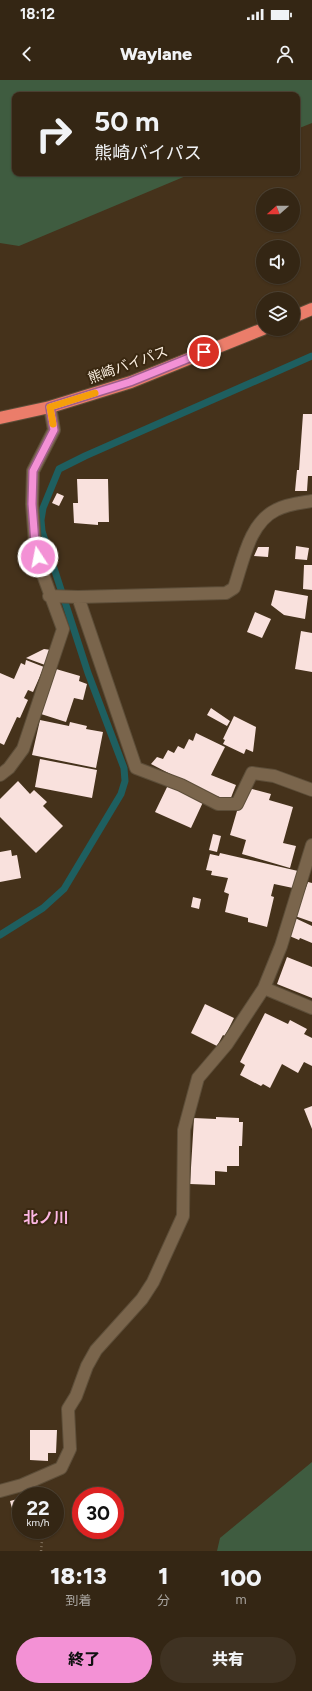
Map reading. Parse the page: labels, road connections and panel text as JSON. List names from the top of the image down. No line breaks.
{"streets":{"highway":["熊崎バイパス"]},"districts":["北ノ川"],"north":"left","page":{"status":"18:12","header":"Waylane","turn":["50 m","熊崎バイパス"],"speed":"22 km/h","limit":"30","eta":["18:13","到着","1","分","100","m"],"buttons":["終了","共有"]}}
